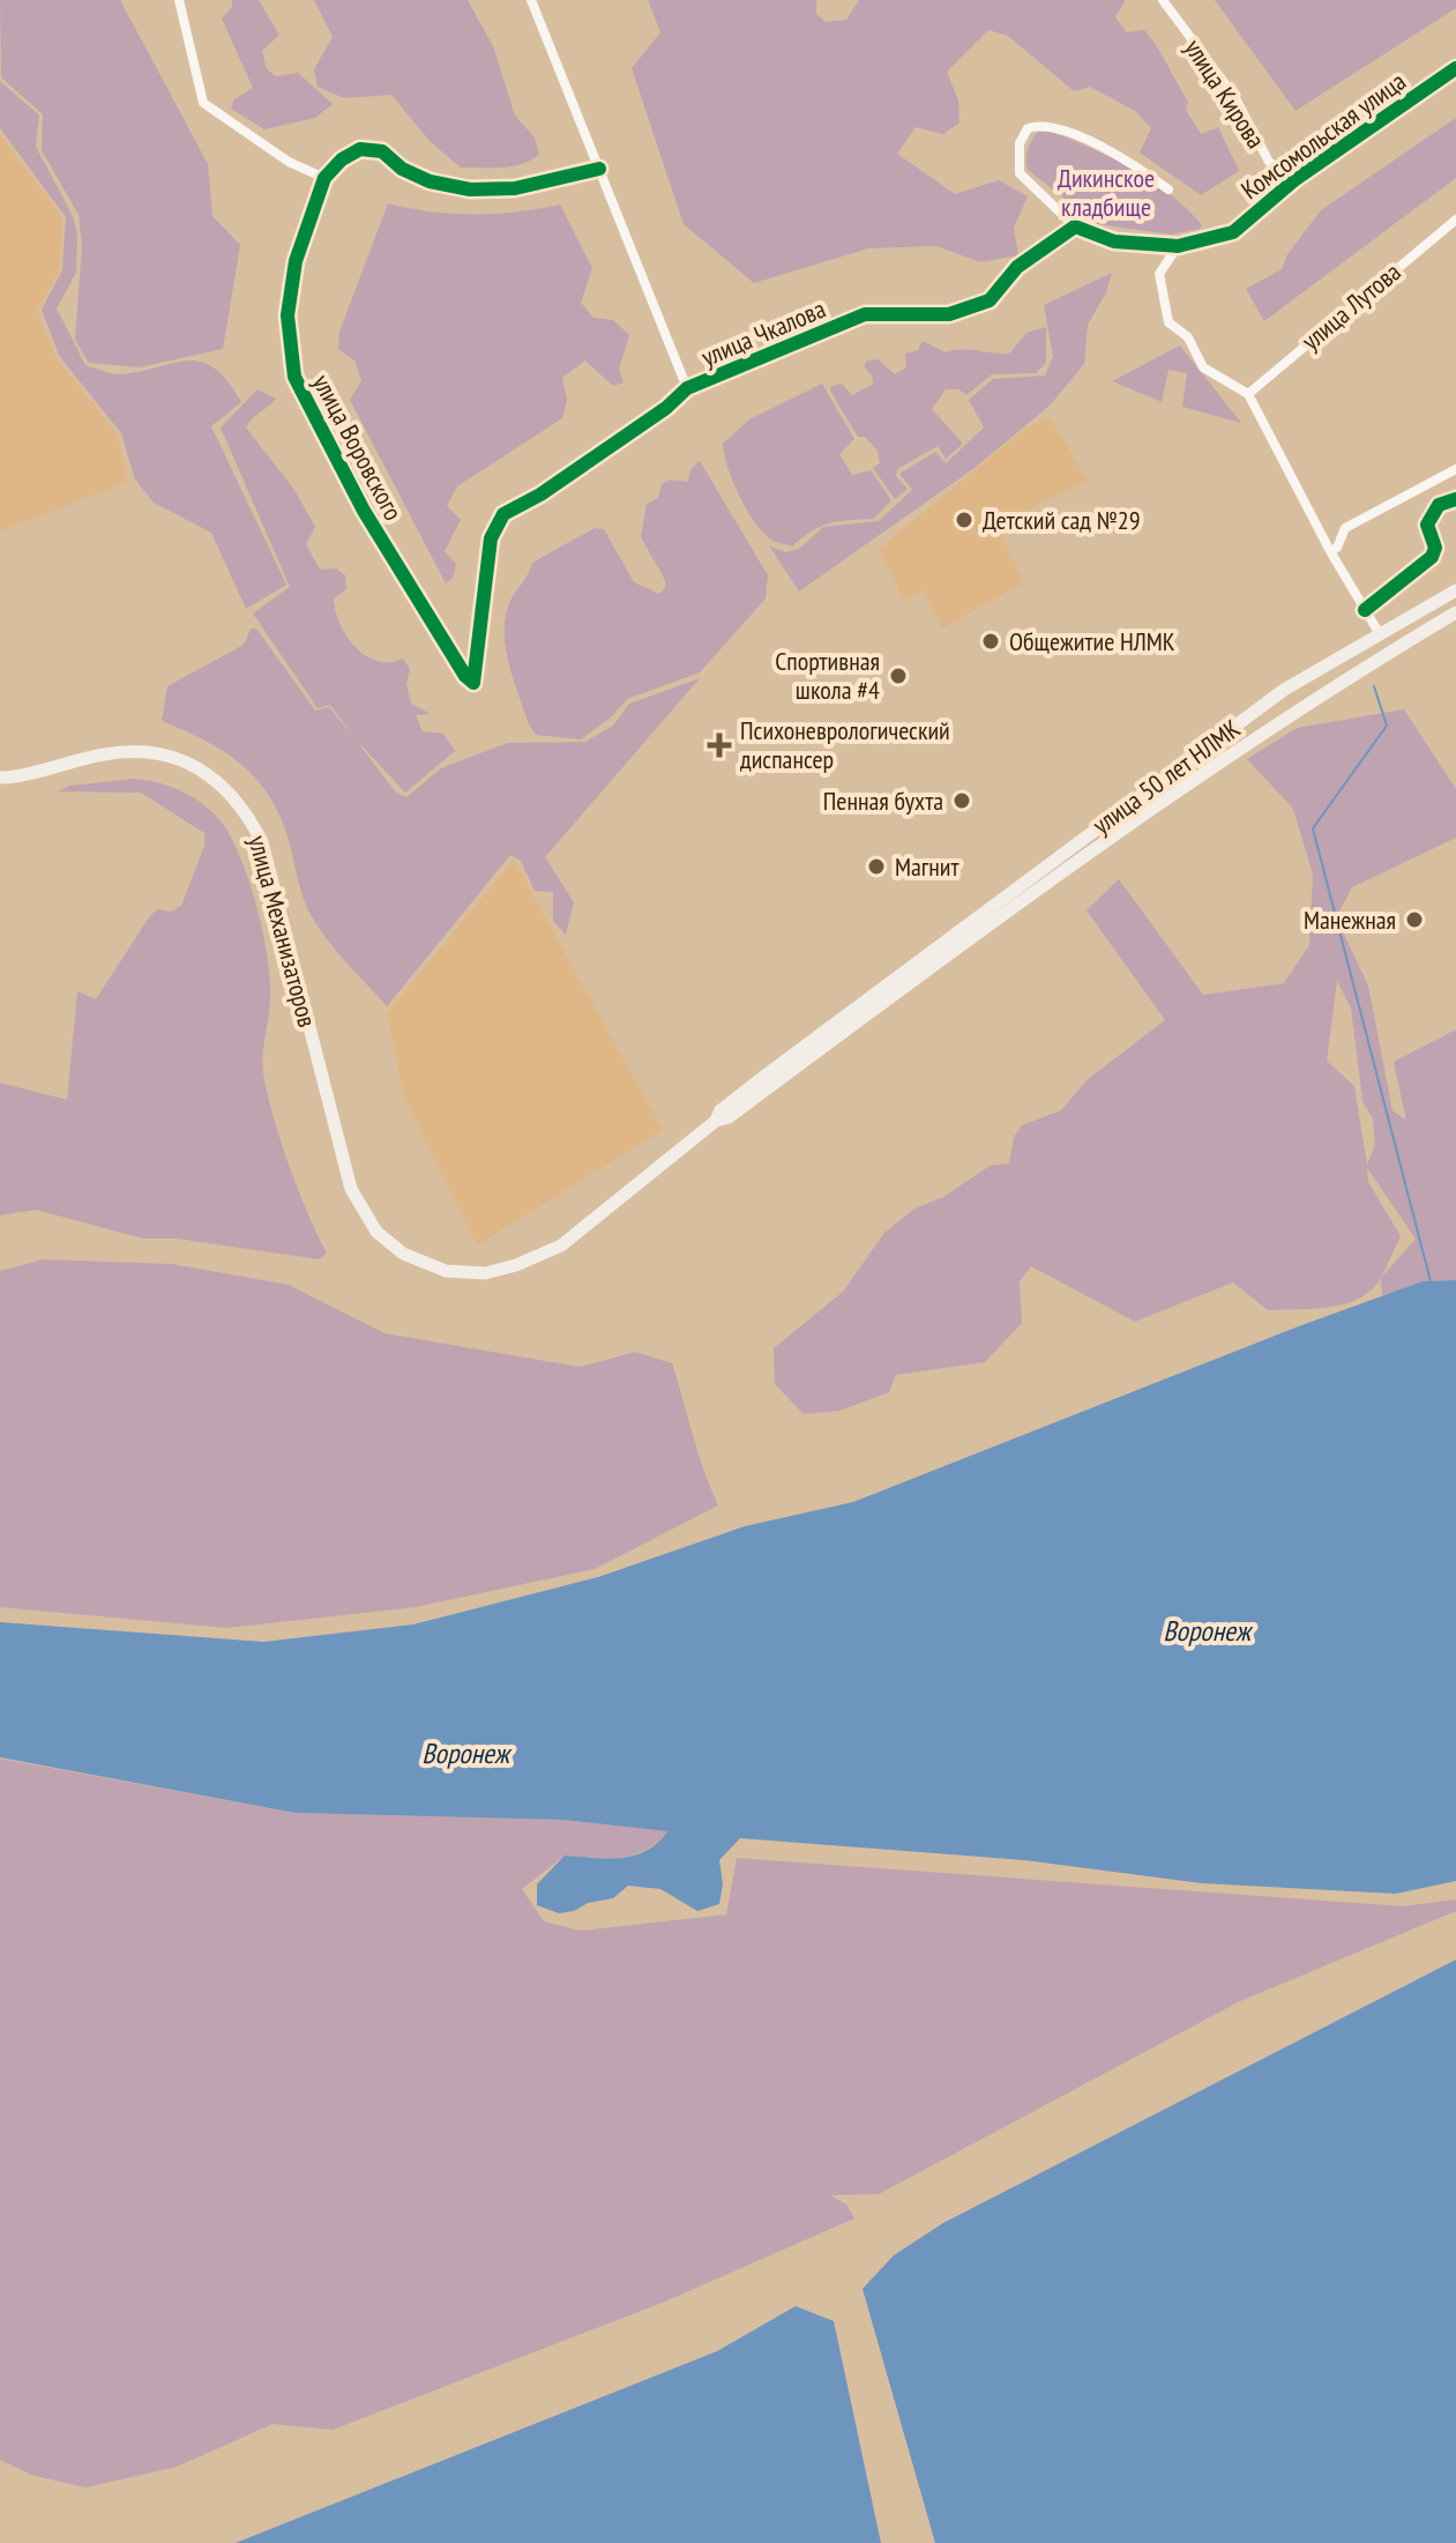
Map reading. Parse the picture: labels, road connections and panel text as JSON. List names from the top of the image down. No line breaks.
{"streets":{"main road":["улица 50 лет НЛМК","улица Механизаторов"],"street":["улица Кирова","Комсомольская улица","улица Лутова","улица Чкалова","улица Воровского"]},"crossings":[["улица Кирова","Комсомольская улица"],["улица Чкалова","улица Воровского"],["улица 50 лет НЛМК","улица Механизаторов"]],"water":["Воронеж"],"parks":["Дикинское кладбище"],"places":{"other":["Детский сад №29","Общежитие НЛМК","Спортивная школа #4","Пенная бухта","Магнит","Манежная"],"health":["Психоневрологический диспансер"]}}
